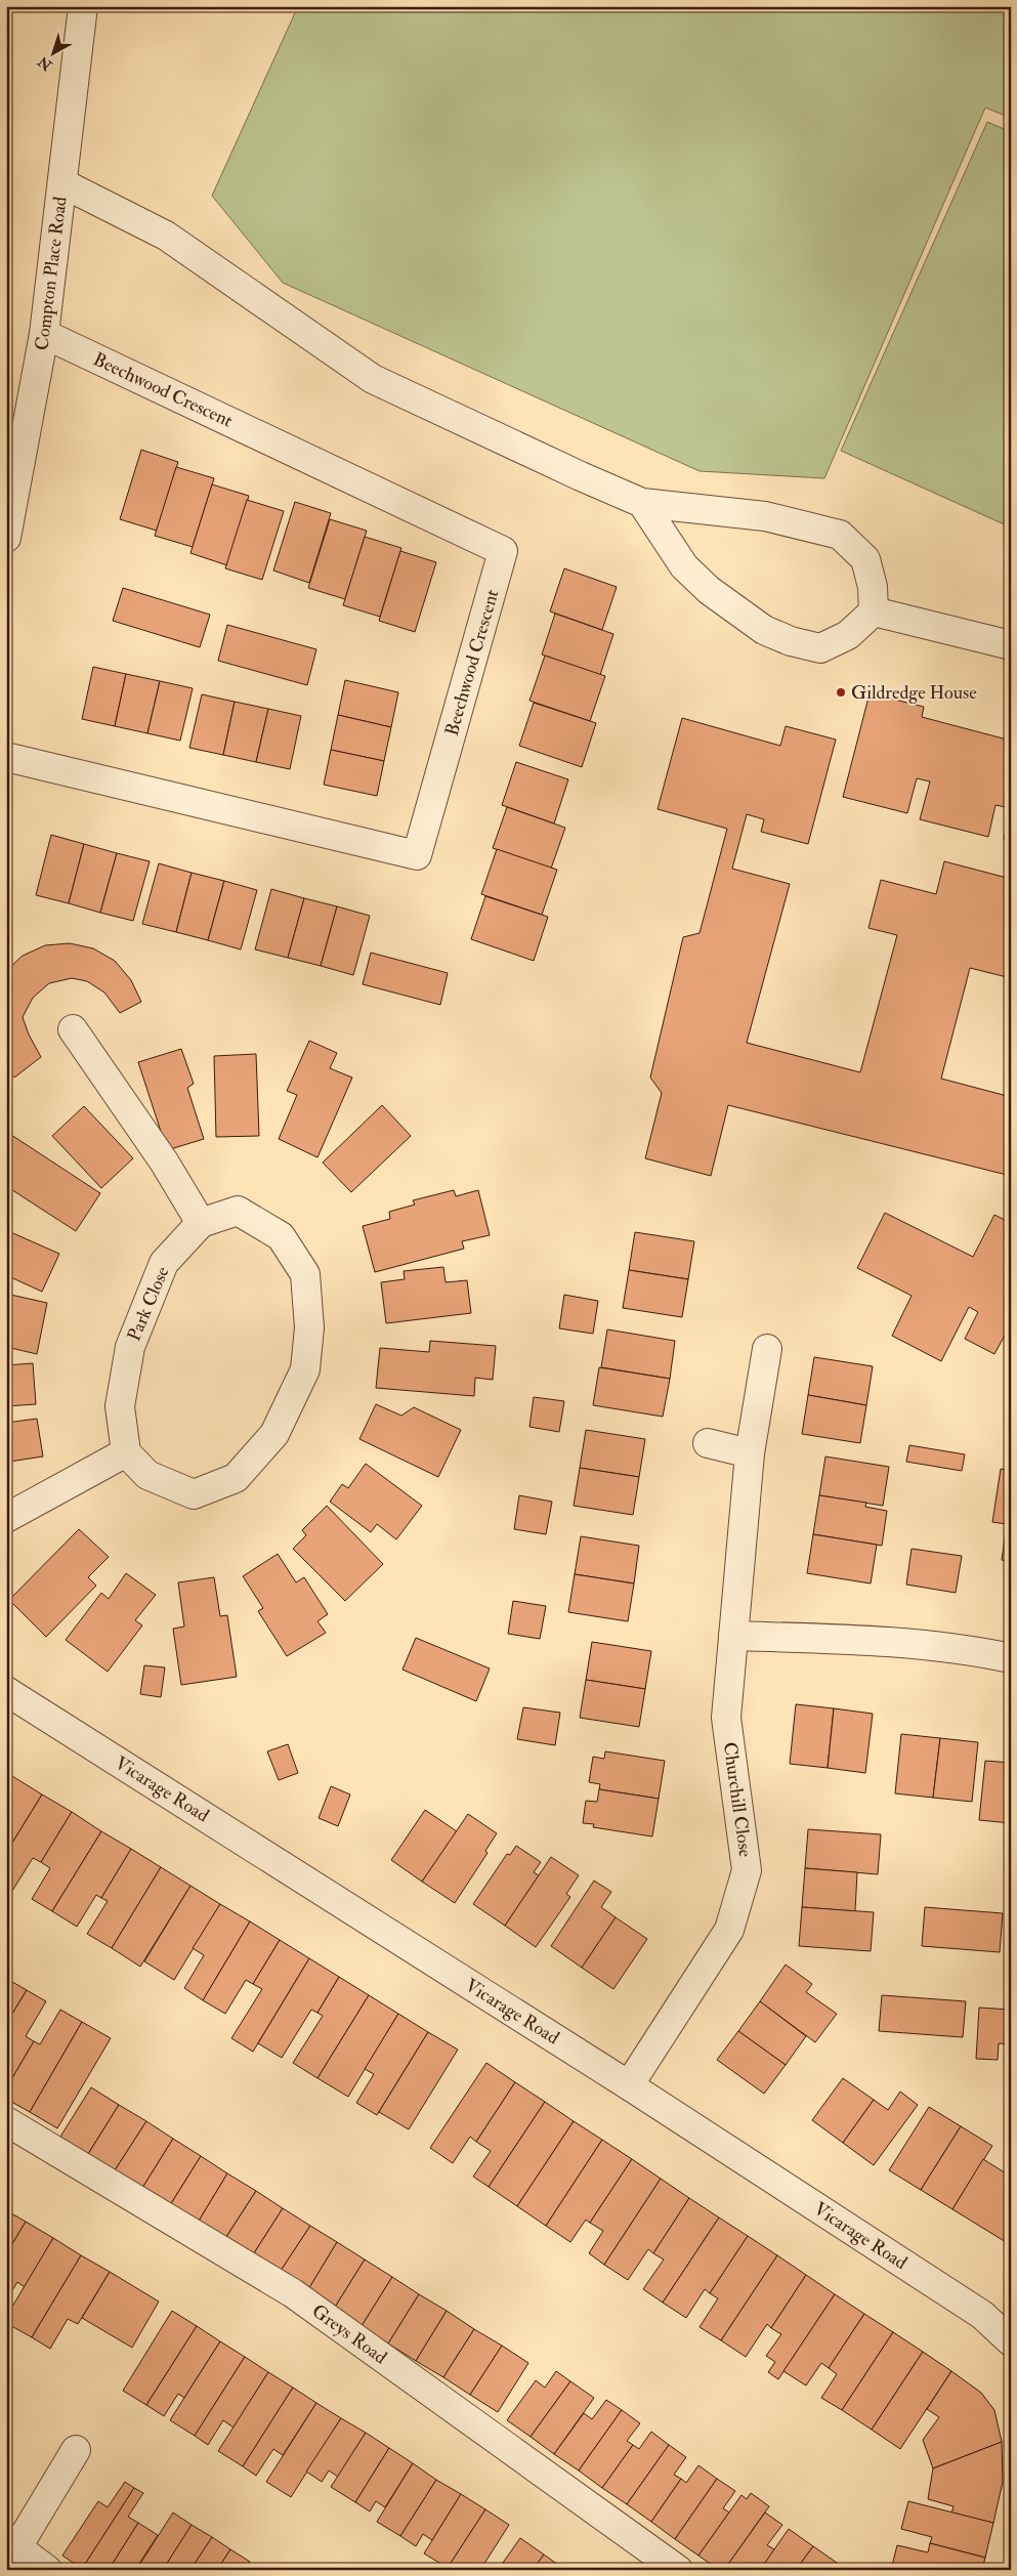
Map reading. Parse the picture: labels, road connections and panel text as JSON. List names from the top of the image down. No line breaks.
{"streets":{"street":["Compton Place Road","Beechwood Crescent","Park Close","Vicarage Road","Churchill Close","Greys Road"]},"crossings":[["Compton Place Road","Beechwood Crescent"],["Vicarage Road","Churchill Close"]],"places":["Gildredge House"],"north":"bottom left"}
